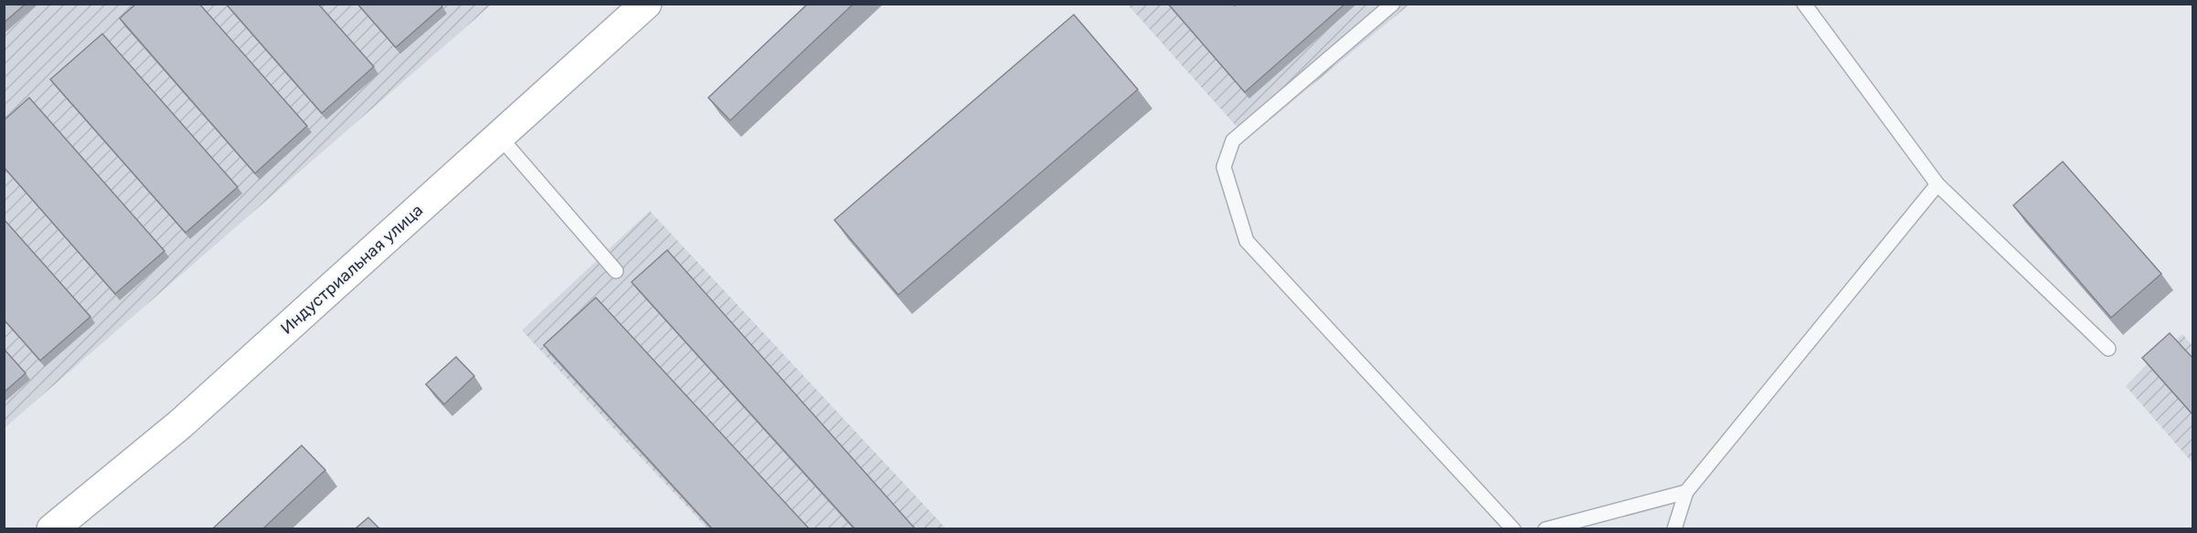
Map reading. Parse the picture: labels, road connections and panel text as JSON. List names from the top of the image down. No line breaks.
{"streets":{"street":["Индустриальная улица"]}}
